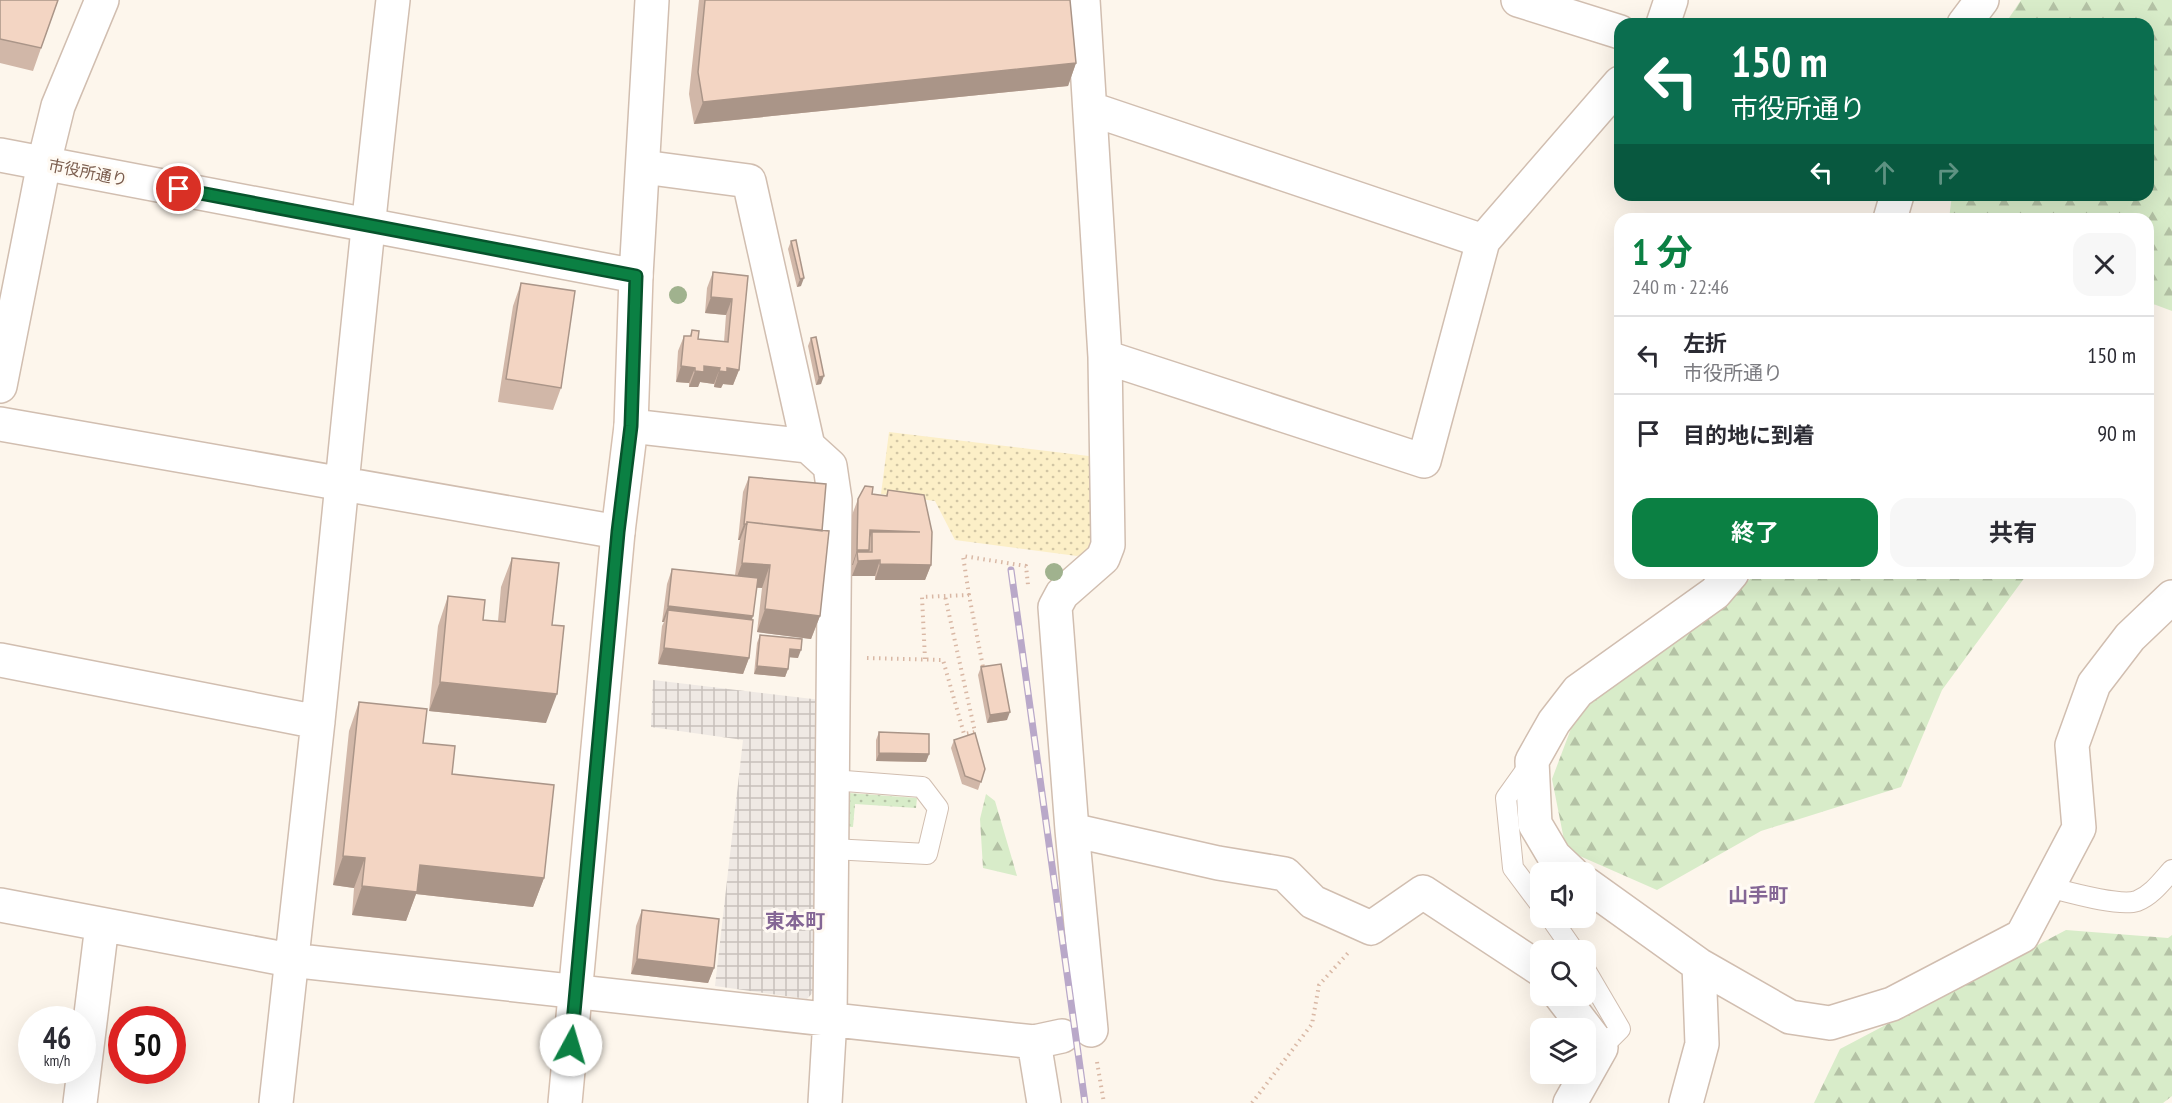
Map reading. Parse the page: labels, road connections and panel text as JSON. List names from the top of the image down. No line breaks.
{"streets":{"street":["市役所通り"]},"districts":["山手町","東本町"],"page":{"turn":["150 m","市役所通り"],"heading":["1 分","240 m · 22:46"],"list":[{"name":"左折","note":"市役所通り","value":"150 m"},{"name":"目的地に到着","value":"90 m"}],"buttons":["終了","共有"],"speed":"46 km/h","limit":"50"}}
